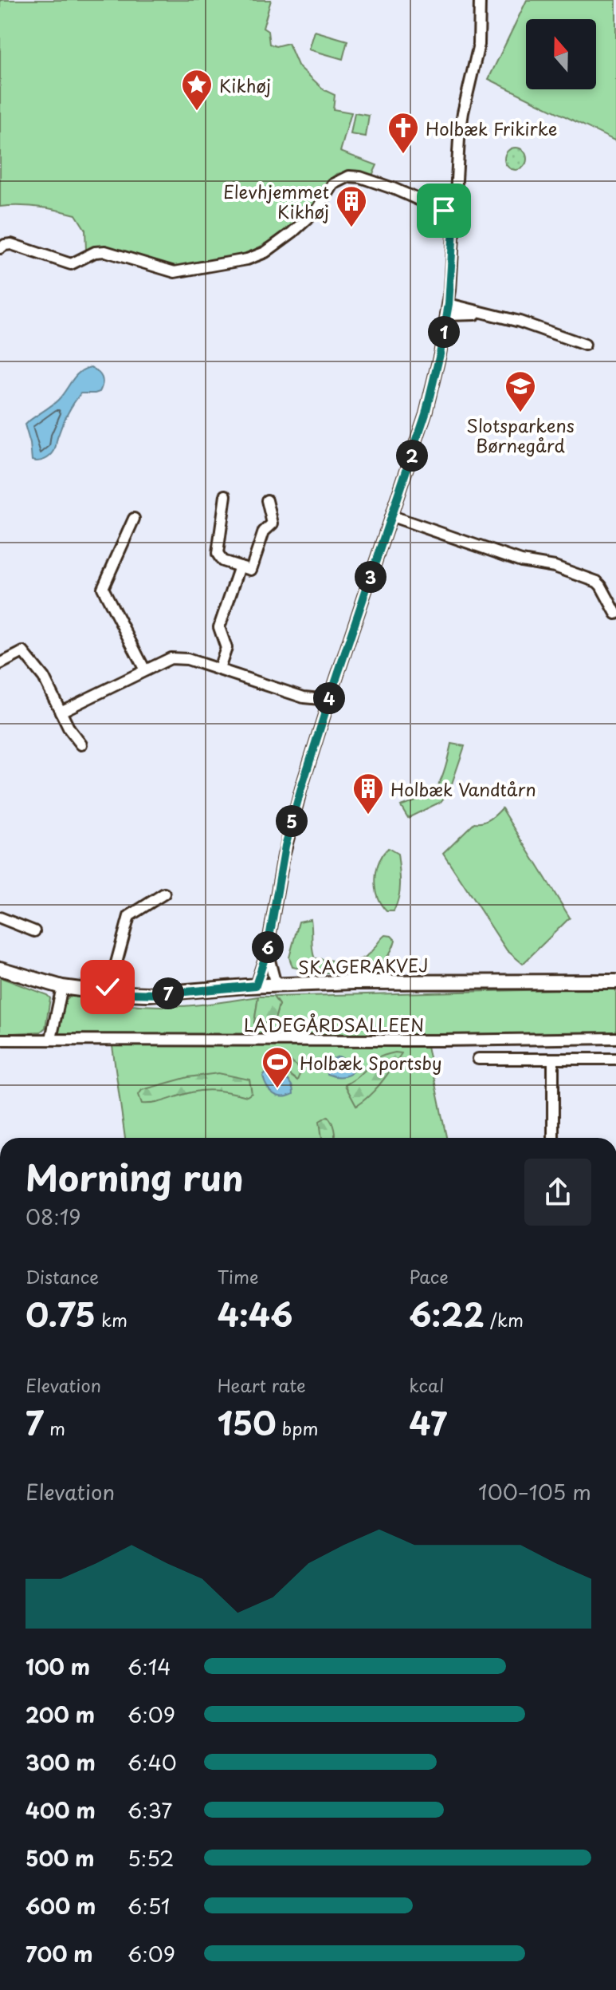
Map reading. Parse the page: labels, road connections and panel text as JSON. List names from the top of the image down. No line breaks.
{"streets":{"street":["SKAGERAKVEJ","LADEGÅRDSALLEEN"]},"places":{"place":["Kikhøj"],"church":["Holbæk Frikirke"],"building":["Elevhjemmet Kikhøj","Holbæk Vandtårn"],"school or university":["Slotsparkens Børnegård"],"sports":["Holbæk Sportsby"]},"north":"top","page":{"pins":["1","2","3","4","5","6","7"],"heading":["Morning run","08:19"],"stats":[["Distance","0.75 km"],["Time","4:46"],["Pace","6:22 /km"],["Elevation","7 m"],["Heart rate","150 bpm"],["kcal","47"]],"chart":["Elevation","100–105 m"],"list":[{"name":"100 m","note":"6:14"},{"name":"200 m","note":"6:09"},{"name":"300 m","note":"6:40"},{"name":"400 m","note":"6:37"},{"name":"500 m","note":"5:52"},{"name":"600 m","note":"6:51"},{"name":"700 m","note":"6:09"}]}}
